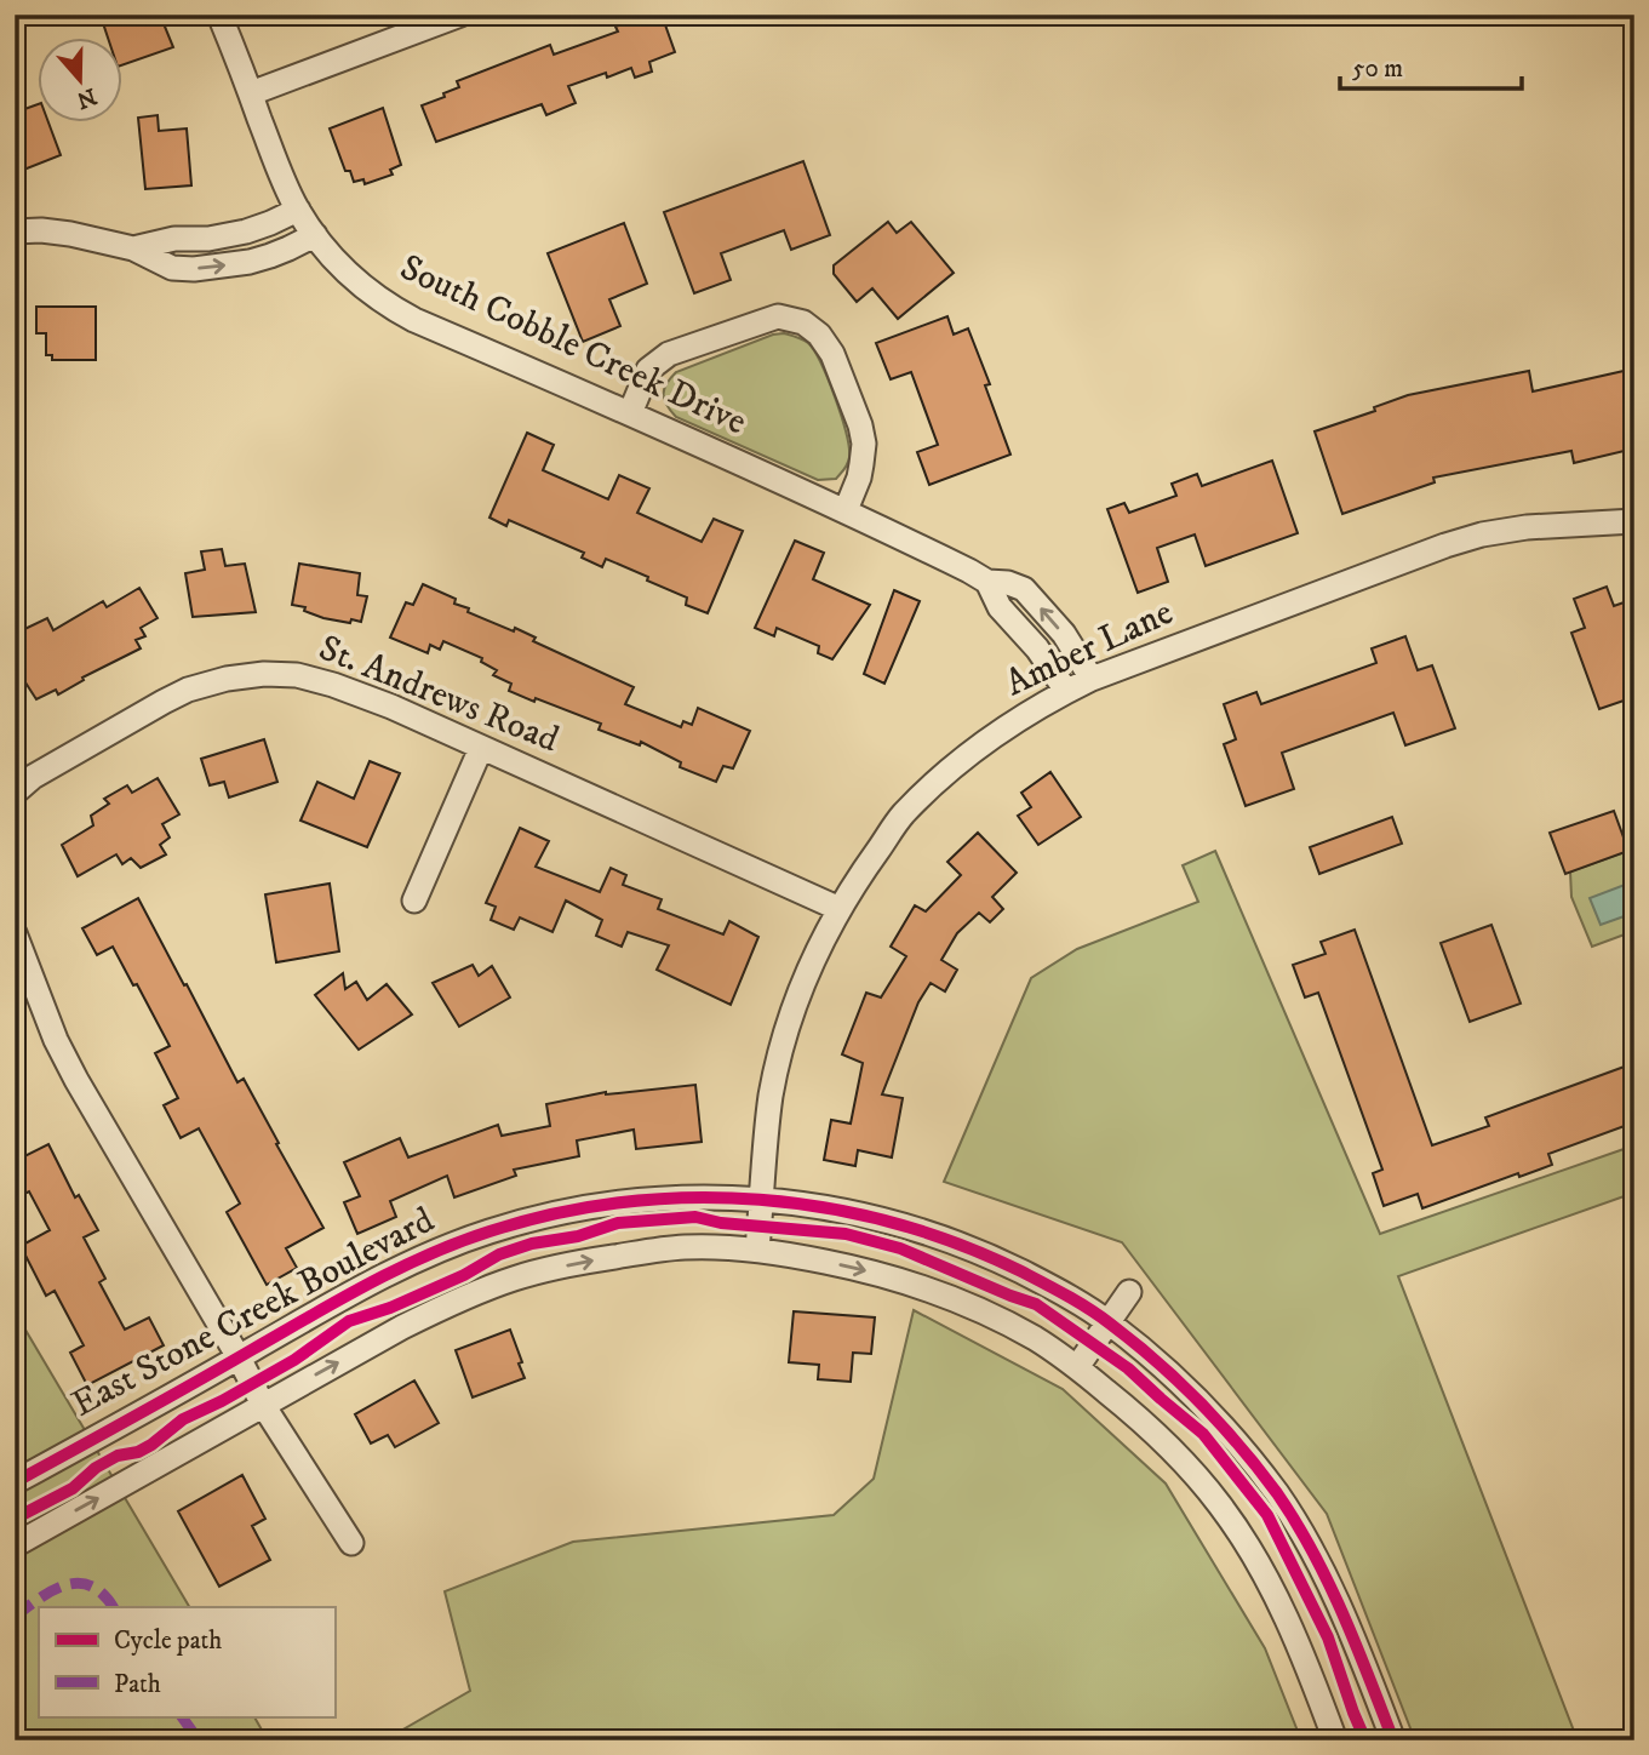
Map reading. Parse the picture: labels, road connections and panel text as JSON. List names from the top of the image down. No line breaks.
{"streets":{"street":["South Cobble Creek Drive","Amber Lane","St. Andrews Road","East Stone Creek Boulevard"]},"crossings":[["South Cobble Creek Drive","Amber Lane"],["Amber Lane","St. Andrews Road"],["Amber Lane","East Stone Creek Boulevard"]],"legend":["Cycle path","Path"],"scale_bar":"50 m","north":"bottom"}
